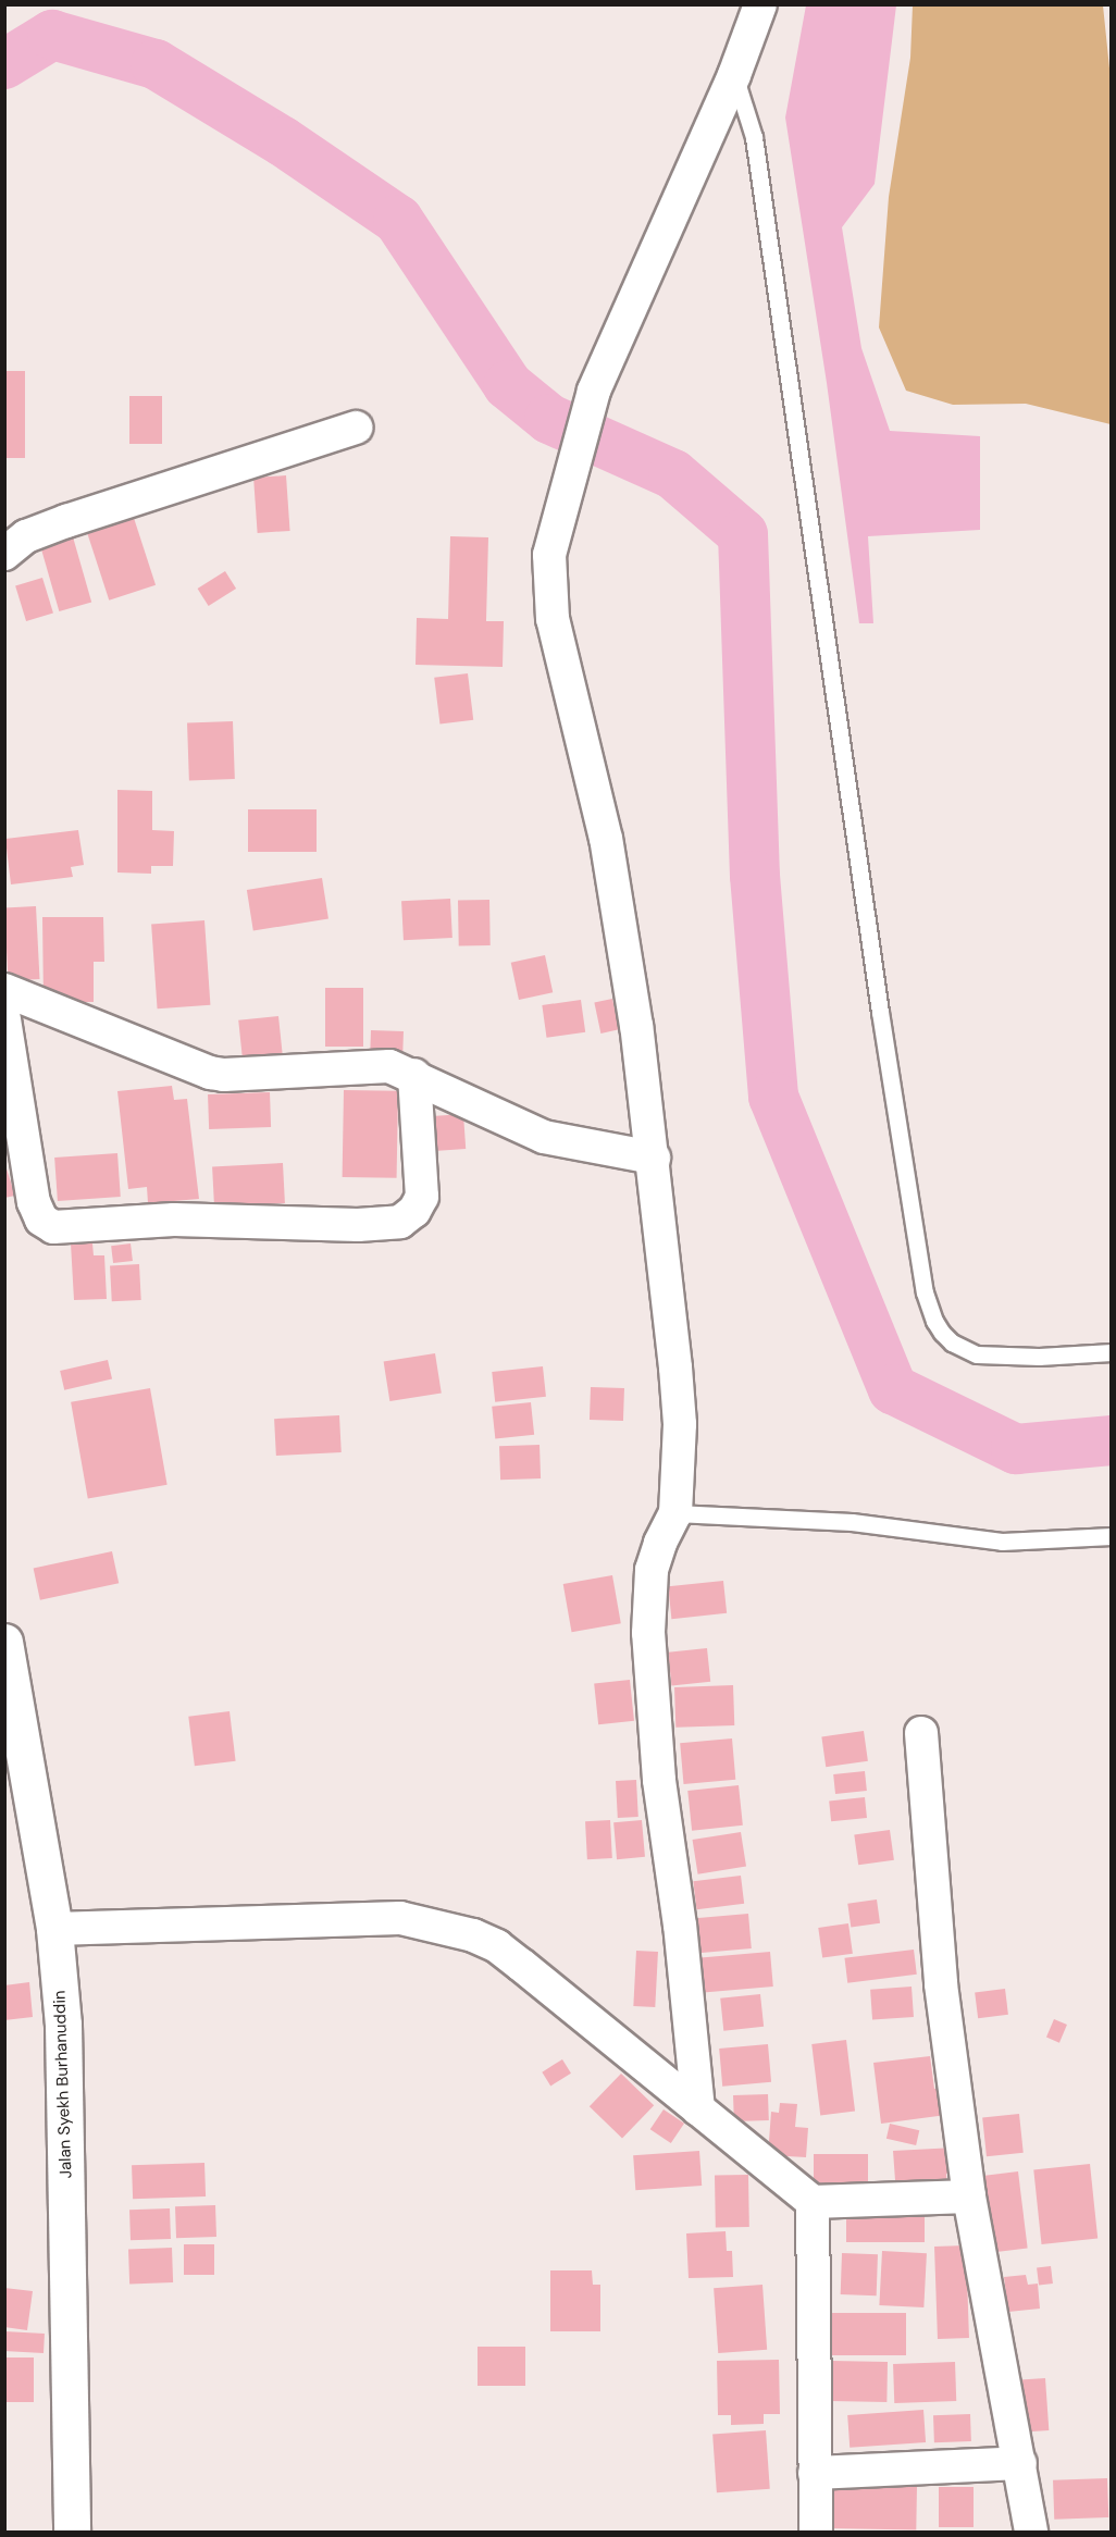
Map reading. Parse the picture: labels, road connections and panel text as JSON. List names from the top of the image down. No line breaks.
{"streets":{"main road":["Jalan Syekh Burhanuddin"]}}
